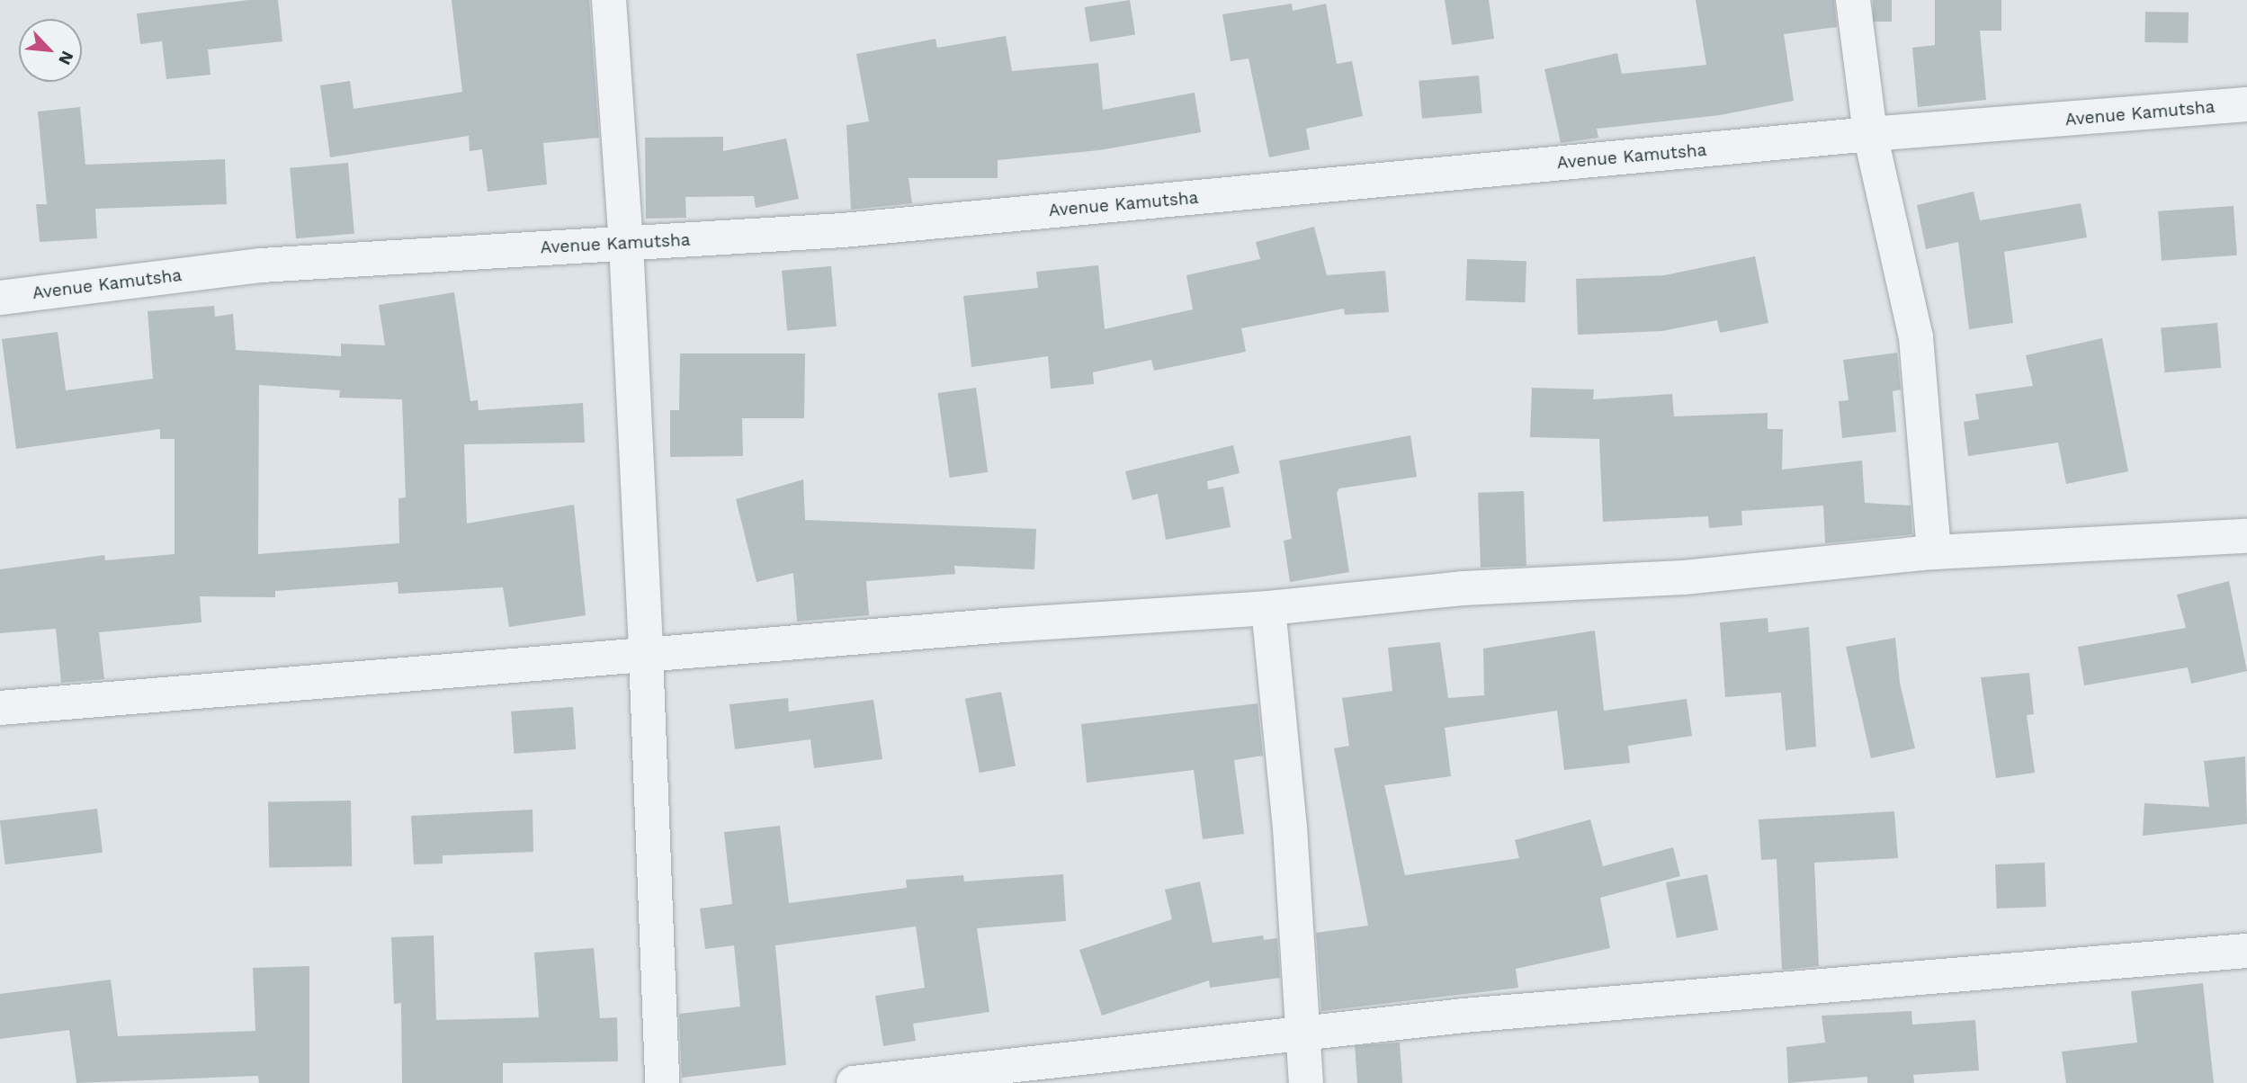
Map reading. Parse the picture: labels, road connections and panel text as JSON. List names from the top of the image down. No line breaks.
{"streets":{"street":["Avenue Kamutsha"]},"north":"bottom right"}
